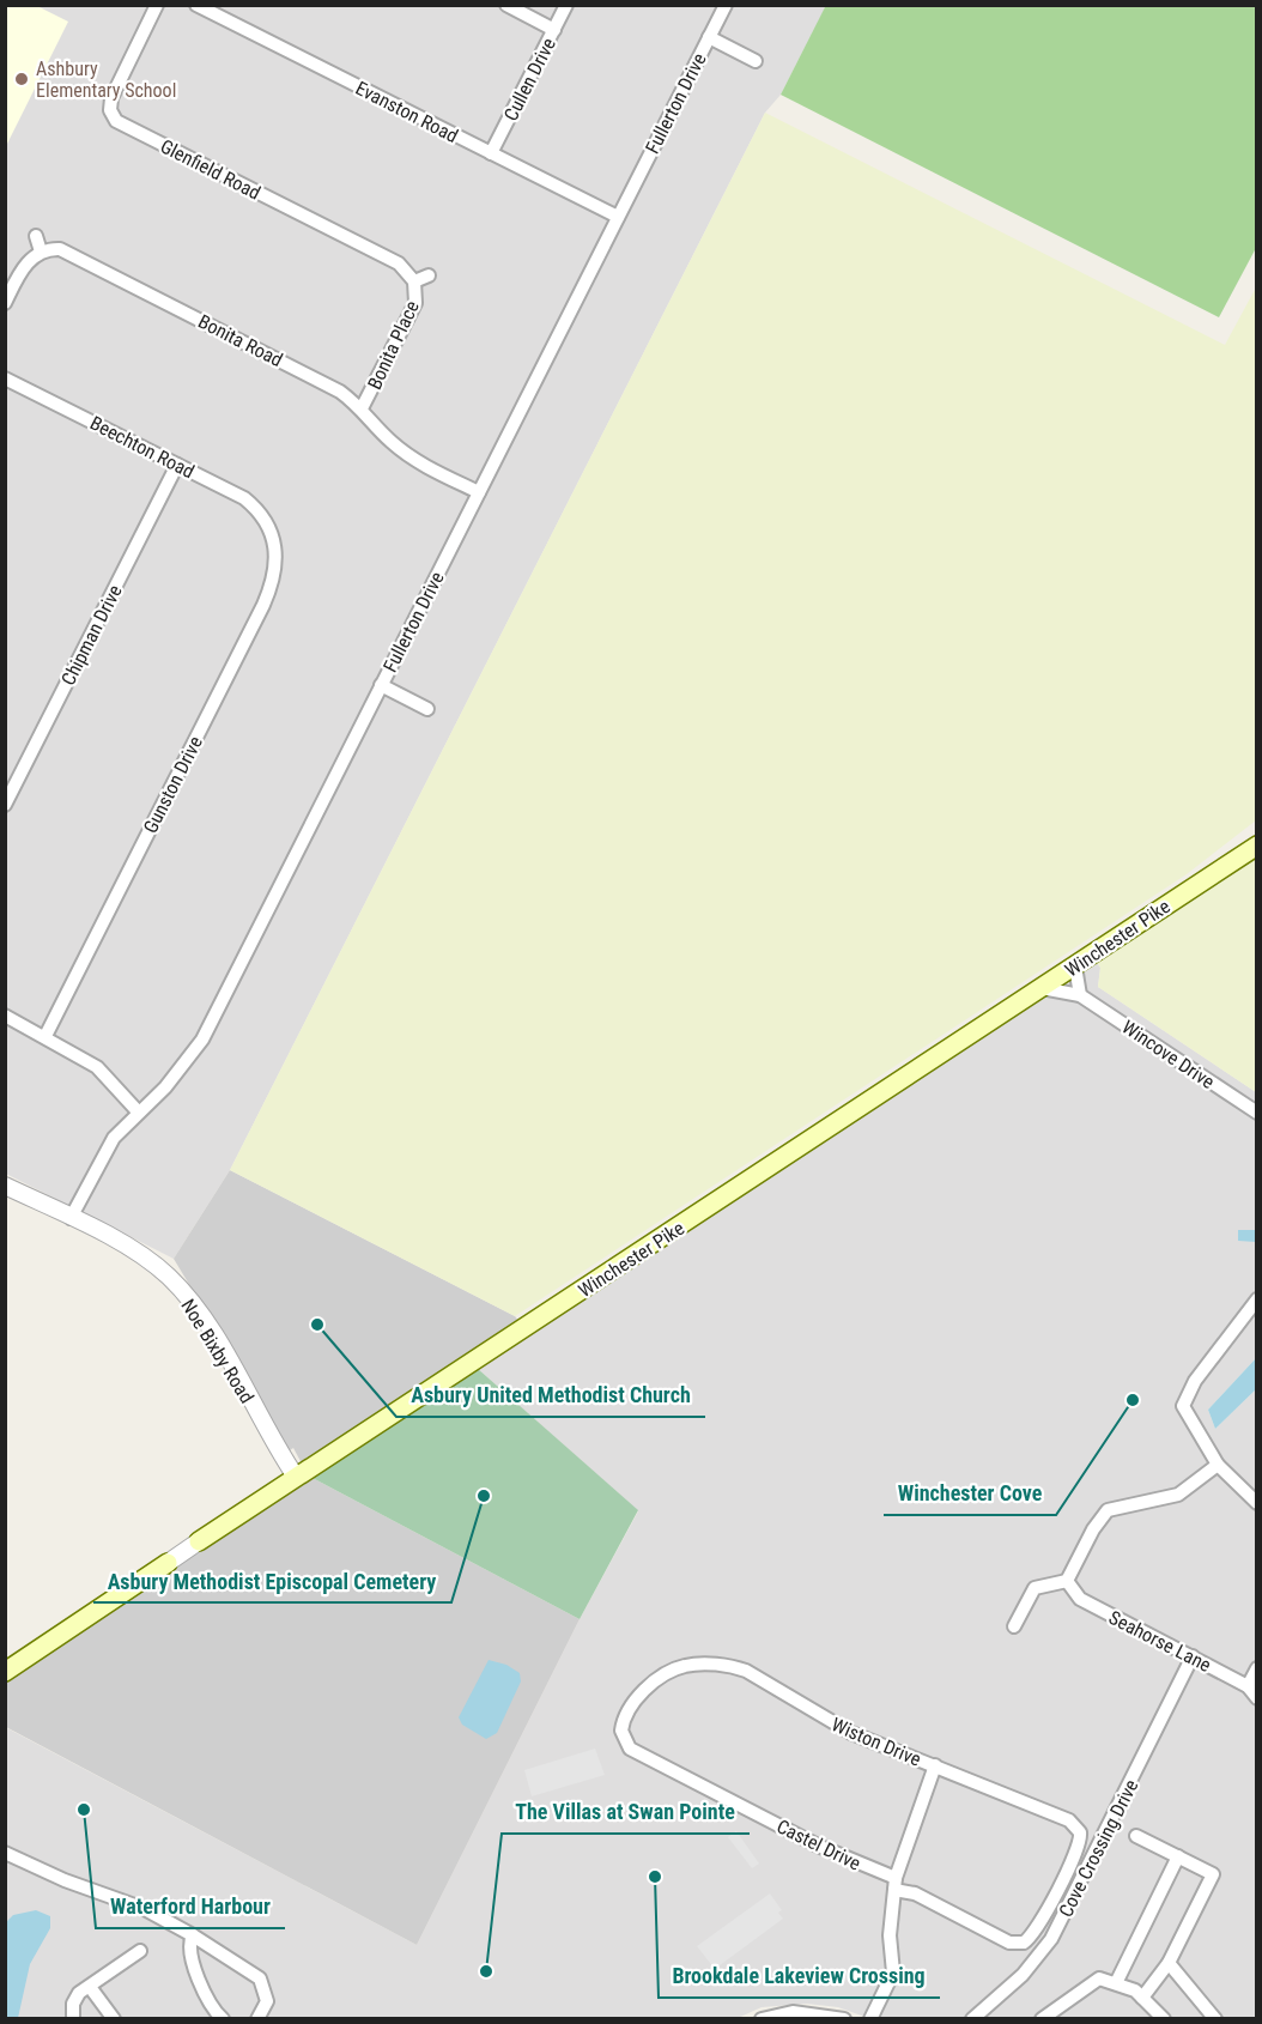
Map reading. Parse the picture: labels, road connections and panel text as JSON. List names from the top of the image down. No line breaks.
{"streets":{"main road":["Winchester Pike"],"street":["Cullen Drive","Fullerton Drive","Evanston Road","Glenfield Road","Bonita Road","Bonita Place","Beechton Road","Chipman Drive","Gunston Drive","Wincove Drive","Noe Bixby Road","Seahorse Lane","Wiston Drive","Castel Drive","Cove Crossing Drive"]},"crossings":[["Cullen Drive","Evanston Road"],["Fullerton Drive","Evanston Road"],["Fullerton Drive","Bonita Road"],["Fullerton Drive","Noe Bixby Road"],["Glenfield Road","Bonita Place"],["Bonita Road","Bonita Place"],["Beechton Road","Chipman Drive"],["Beechton Road","Gunston Drive"],["Winchester Pike","Wincove Drive"],["Winchester Pike","Noe Bixby Road"],["Seahorse Lane","Cove Crossing Drive"],["Wiston Drive","Castel Drive"]],"places":["Ashbury Elementary School","Asbury United Methodist Church","Winchester Cove","Asbury Methodist Episcopal Cemetery","Waterford Harbour","Brookdale Lakeview Crossing","The Villas at Swan Pointe"]}
